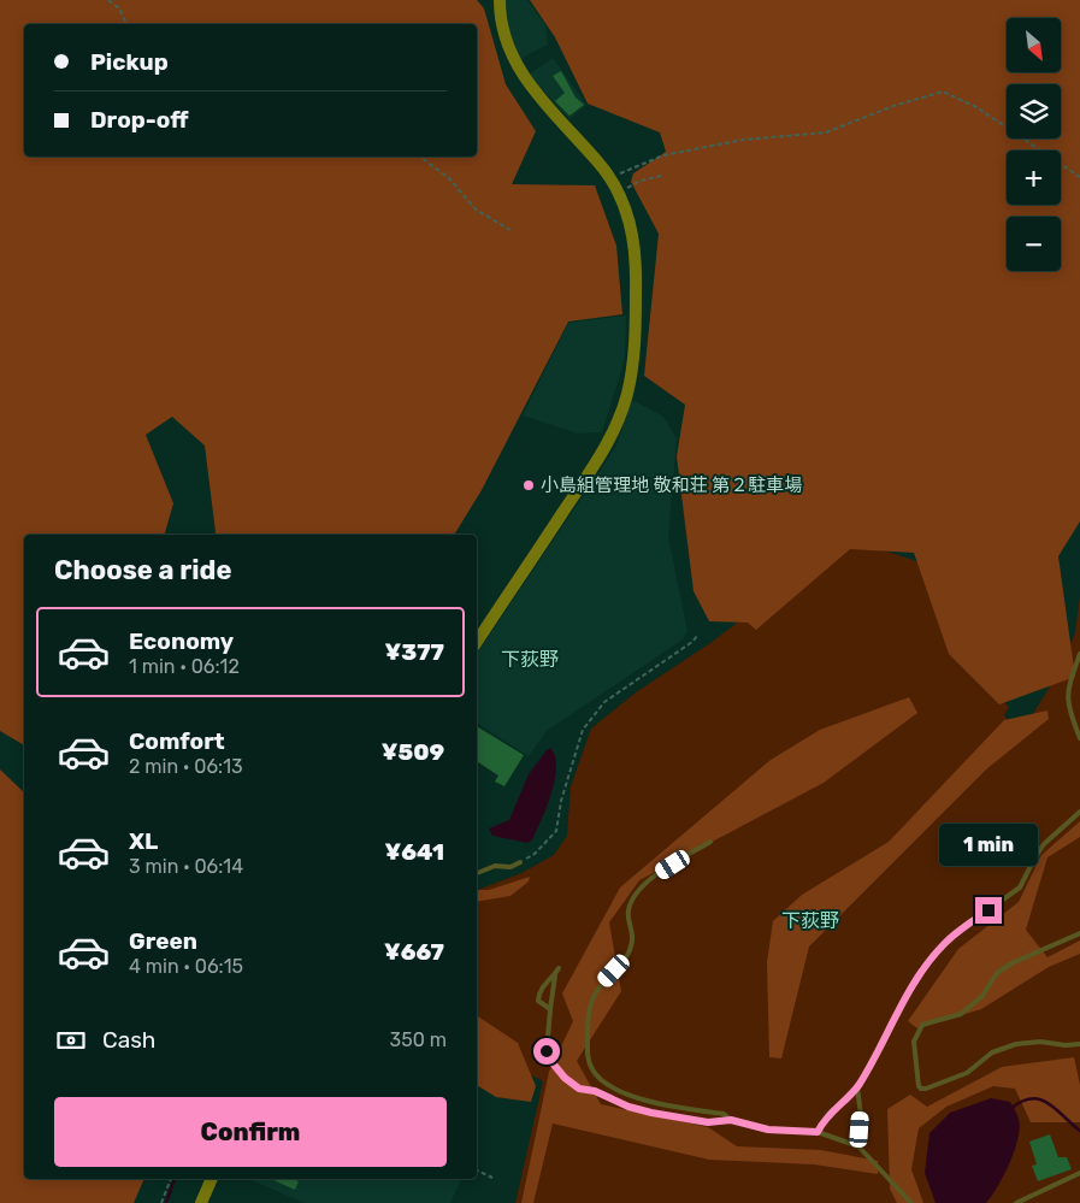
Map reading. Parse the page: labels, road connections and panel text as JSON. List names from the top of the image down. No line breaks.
{"districts":["下荻野","下荻野"],"places":["小島組管理地 敬和荘 第２駐車場"],"north":"bottom right","page":{"map_buttons":["+","−"],"banner":["Pickup","Drop-off"],"heading":"Choose a ride","list":[{"name":"Economy","note":"1 min · 06:12","value":"¥377"},{"name":"Comfort","note":"2 min · 06:13","value":"¥509"},{"name":"XL","note":"3 min · 06:14","value":"¥641"},{"name":"Green","note":"4 min · 06:15","value":"¥667"}],"bubble":"1 min","pay":["Cash","350 m"],"buttons":"Confirm"}}
